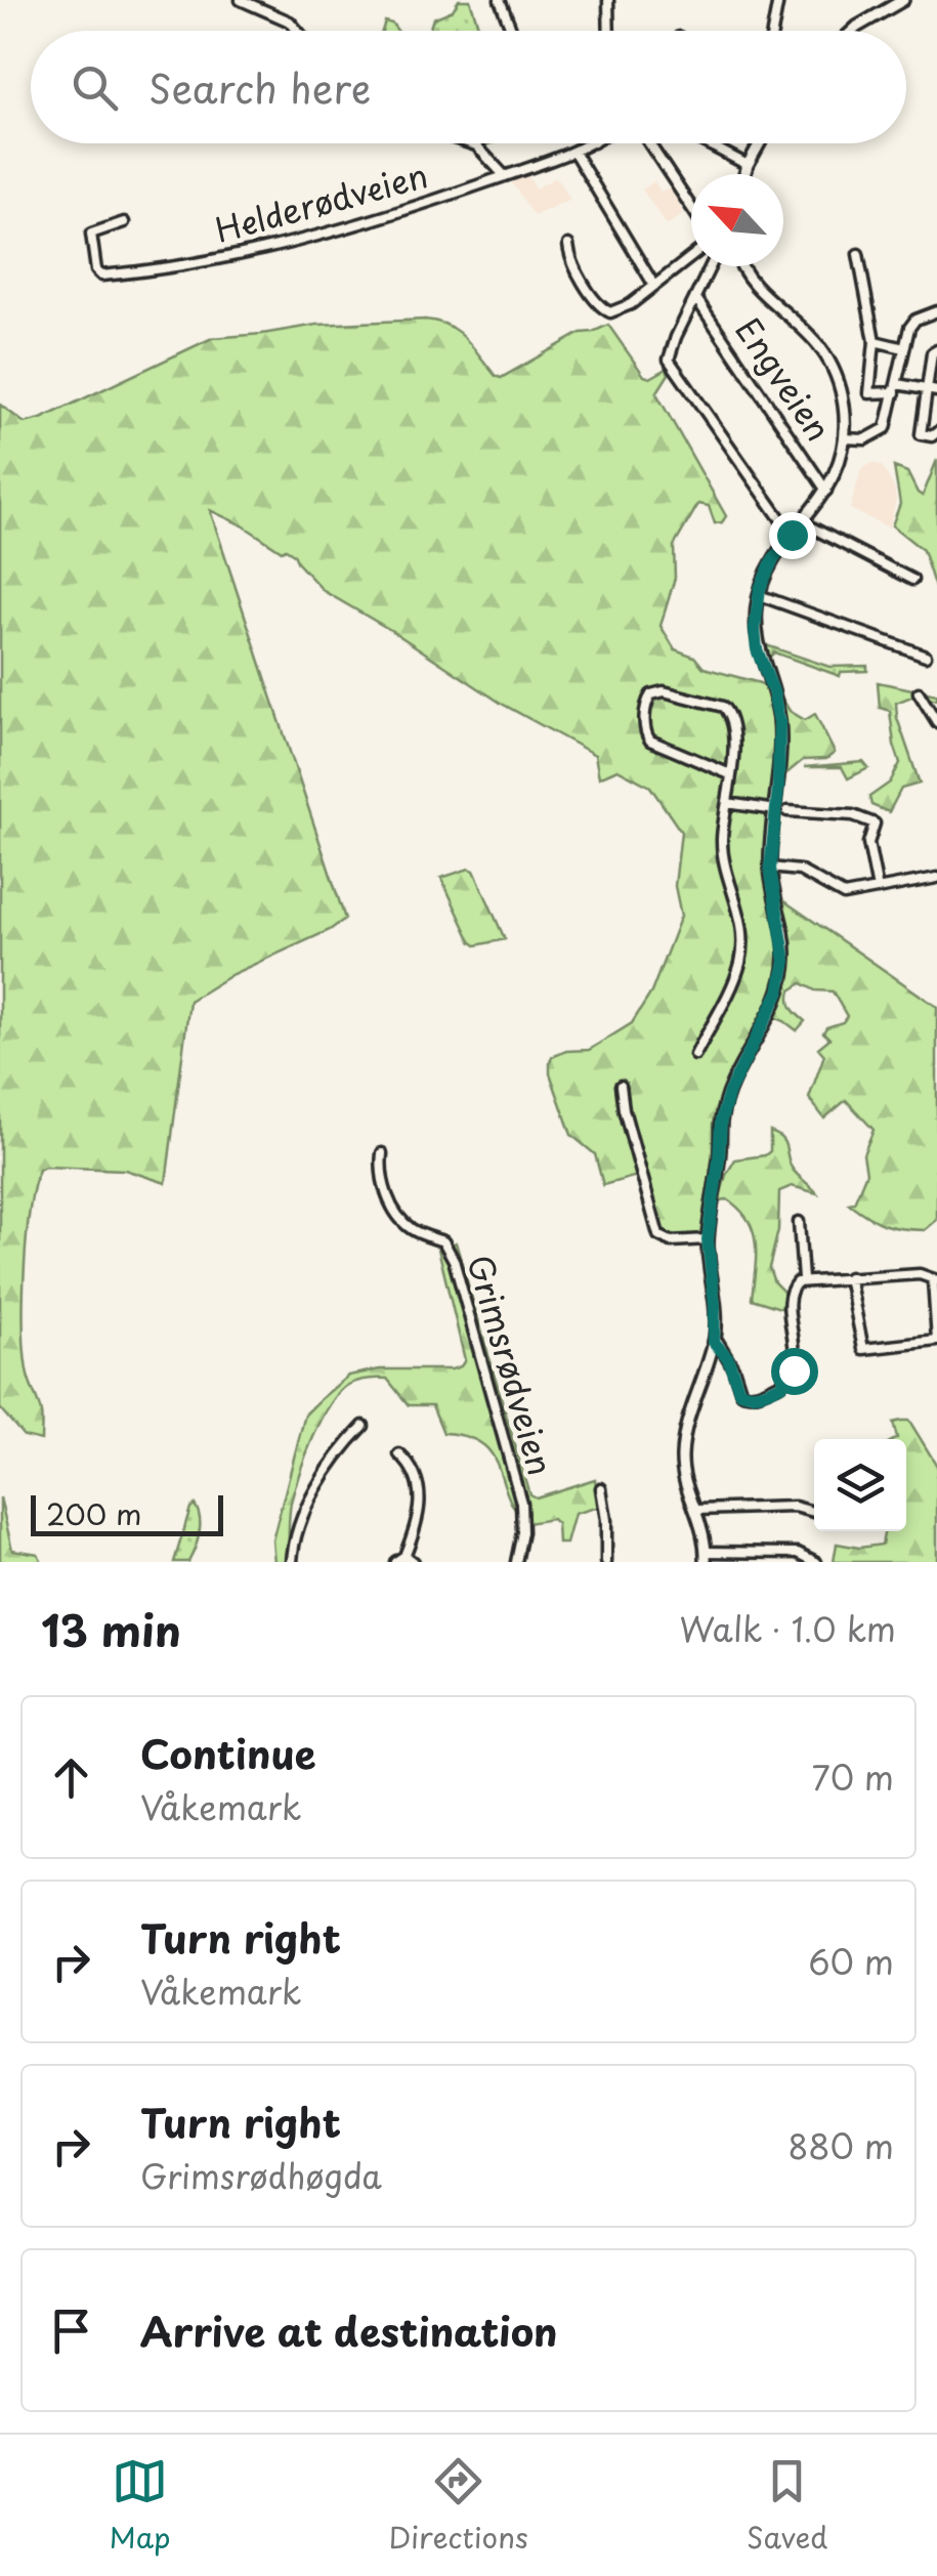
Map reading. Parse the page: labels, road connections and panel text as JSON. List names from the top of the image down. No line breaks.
{"streets":{"street":["Helderødveien","Engveien","Grimsrødveien"]},"scale_bar":"200 m","north":"top left","page":{"search":"Search here","scale":"200 m","heading":["13 min","Walk · 1.0 km"],"list":[["Continue","Våkemark","70 m"],["Turn right","Våkemark","60 m"],["Turn right","Grimsrødhøgda","880 m"],"Arrive at destination"],"nav":["Map","Directions","Saved"]}}
